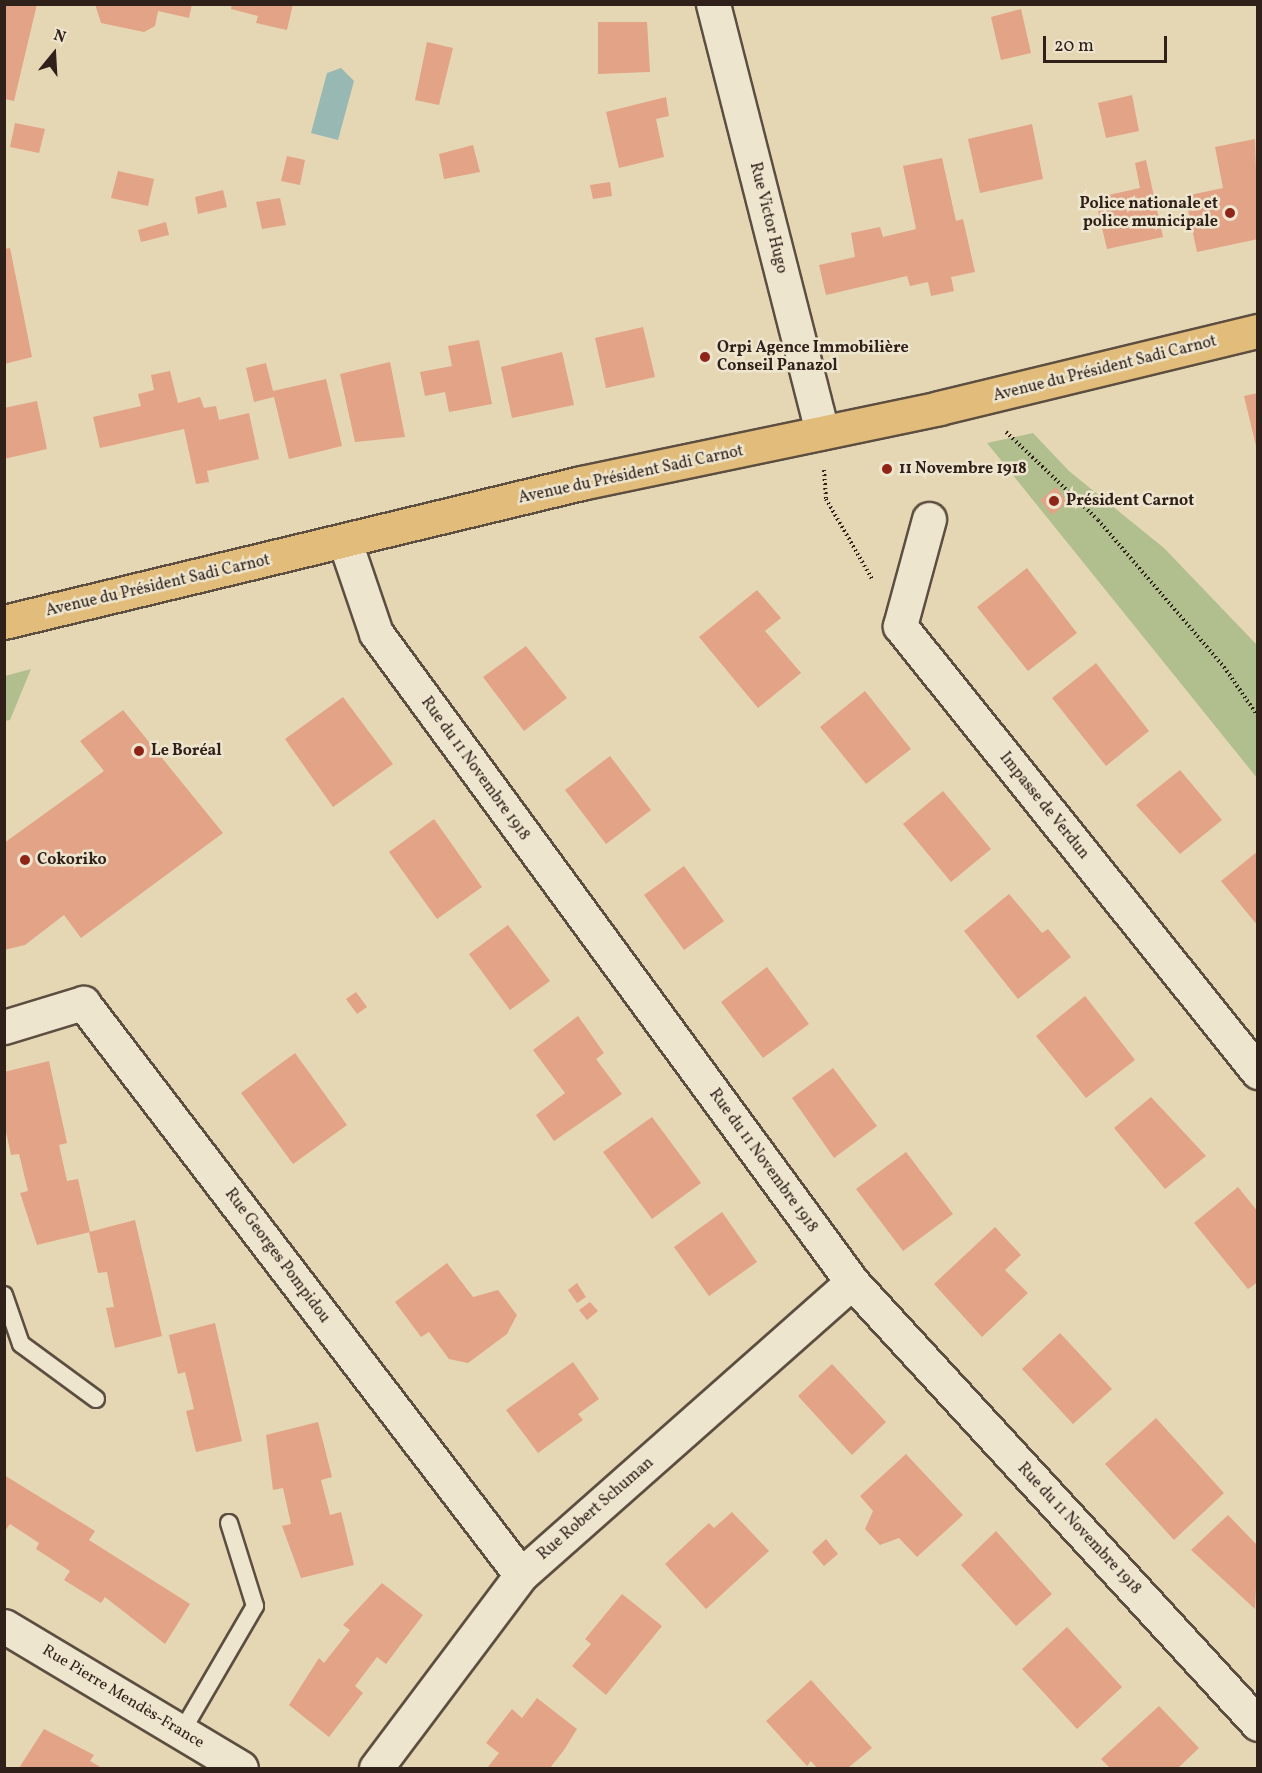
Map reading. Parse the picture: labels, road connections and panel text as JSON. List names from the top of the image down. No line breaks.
{"streets":{"main road":["Avenue du Président Sadi Carnot"],"street":["Rue Victor Hugo","Rue du 11 Novembre 1918","Impasse de Verdun","Rue Georges Pompidou","Rue Robert Schuman","Rue Pierre Mendès-France"]},"crossings":[["Rue Victor Hugo","Avenue du Président Sadi Carnot"],["Avenue du Président Sadi Carnot","Rue du 11 Novembre 1918"],["Rue du 11 Novembre 1918","Rue Robert Schuman"],["Rue Georges Pompidou","Rue Robert Schuman"]],"places":["Police nationale et police municipale","Orpi Agence Immobilière Conseil Panazol","11 Novembre 1918","Président Carnot","Le Boréal","Cokoriko"],"scale_bar":"20 m","north":"top"}
